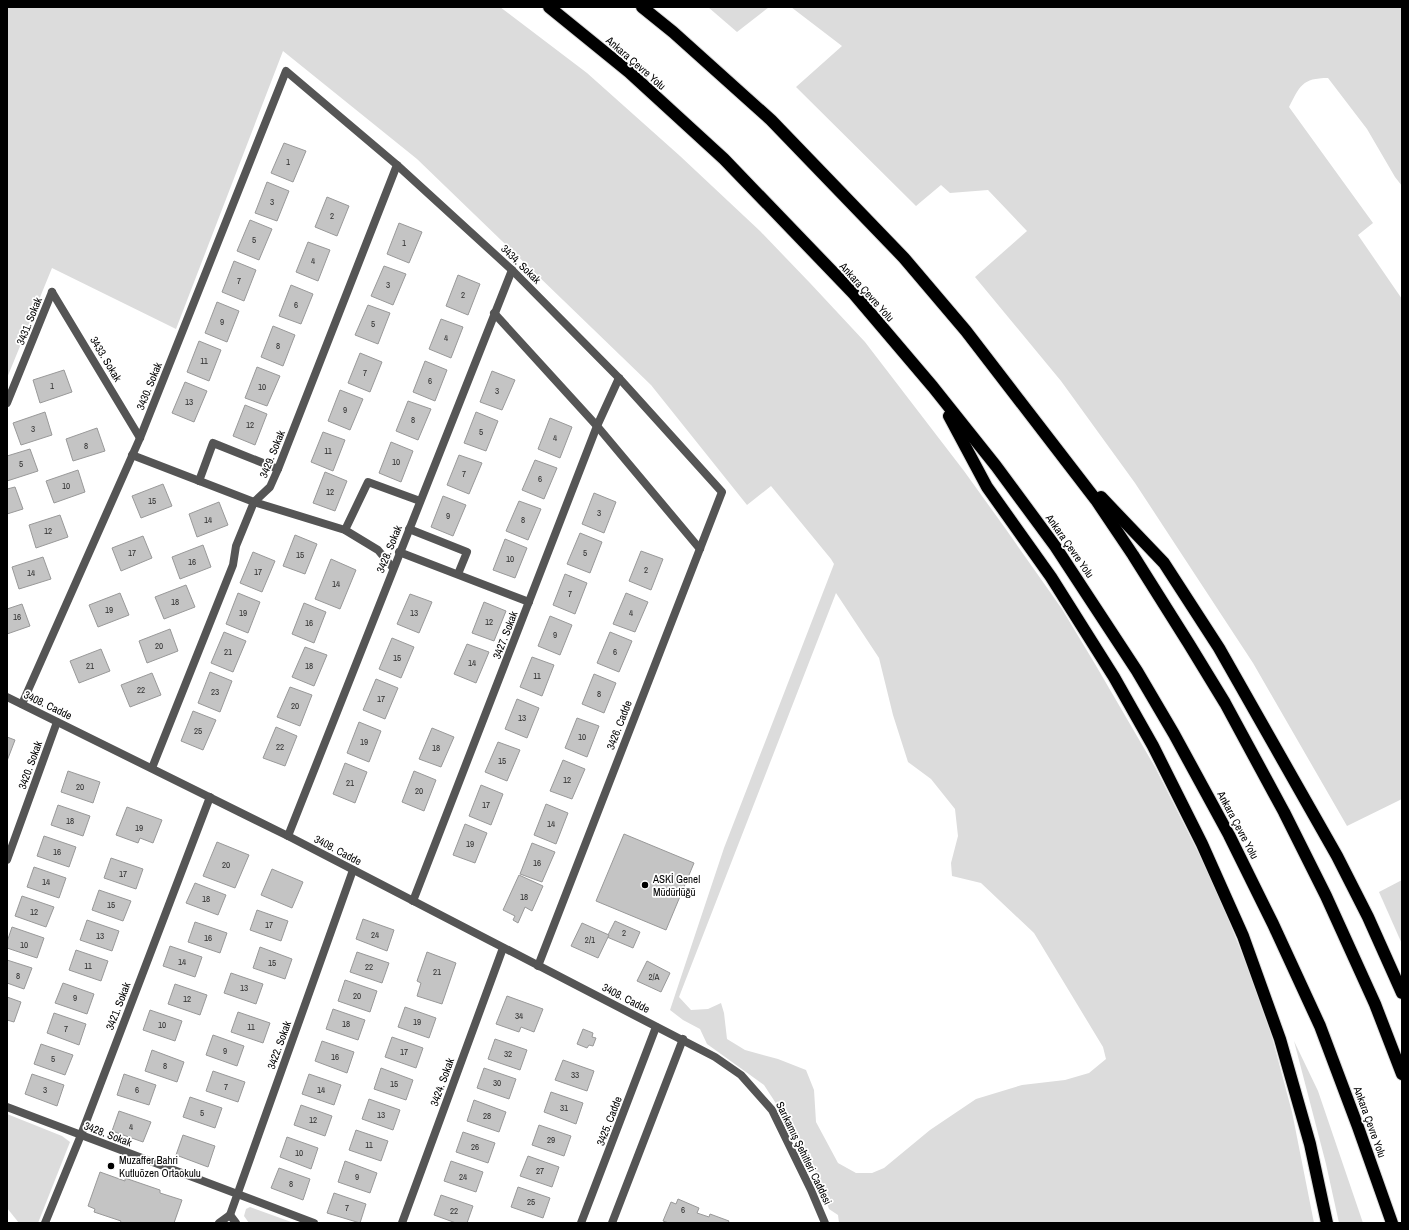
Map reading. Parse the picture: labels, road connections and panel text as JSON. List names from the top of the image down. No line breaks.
{"streets":{"highway":["Ankara Çevre Yolu"],"street":["3434. Sokak","3431. Sokak","3433. Sokak","3430. Sokak","3429. Sokak","3428. Sokak","3427. Sokak","3408. Cadde","3426. Cadde","3420. Sokak","3421. Sokak","3422. Sokak","3424. Sokak","3425. Cadde","Sarıkamış Şehitleri Caddesi"]},"crossings":[["3434. Sokak","3430. Sokak"],["3434. Sokak","3429. Sokak"],["3434. Sokak","3428. Sokak"],["3434. Sokak","3427. Sokak"],["3434. Sokak","3426. Cadde"],["3431. Sokak","3433. Sokak"],["3433. Sokak","3430. Sokak"],["3430. Sokak","3408. Cadde"],["3429. Sokak","3408. Cadde"],["3428. Sokak","3408. Cadde"],["3428. Sokak","3421. Sokak"],["3428. Sokak","3422. Sokak"],["3427. Sokak","3408. Cadde"],["3408. Cadde","3426. Cadde"],["3408. Cadde","3420. Sokak"],["3408. Cadde","3421. Sokak"],["3408. Cadde","3422. Sokak"],["3408. Cadde","3424. Sokak"],["3408. Cadde","3425. Cadde"],["3408. Cadde","Sarıkamış Şehitleri Caddesi"]],"places":["ASKİ Genel Müdürlüğü","Muzaffer Bahri Kutluözen Ortaokulu"],"house_numbers":["1","3","2","5","1","4","7","3","2","6","9","5","4","8","11","7","6","1","10","3","13","9","8","12","3","5","4","8","11","10","5","7","6","10","12","15","3","9","14","8","12","17","5","15","10","16","2","17","14","14","7","18","19","19","13","4","16","12","16","9","20","21","6","15","14","21","18","11","22","23","8","17","20","13","25","10","19","22","18","15","12","21","20","20","17","18","14","19","19","16","16","20","17","14","18","18","15","12","17","2","24","13","16","2/1","10","14","15","11","22","21","8","2/A","13","20","9","12","34","19","18","10","11","7","9","17","32","16","5","8","33","30","15","7","3","6","14","31","5","13","28","12","4","29","11","26","10","27","9","24","8","25","7","6","22"]}
